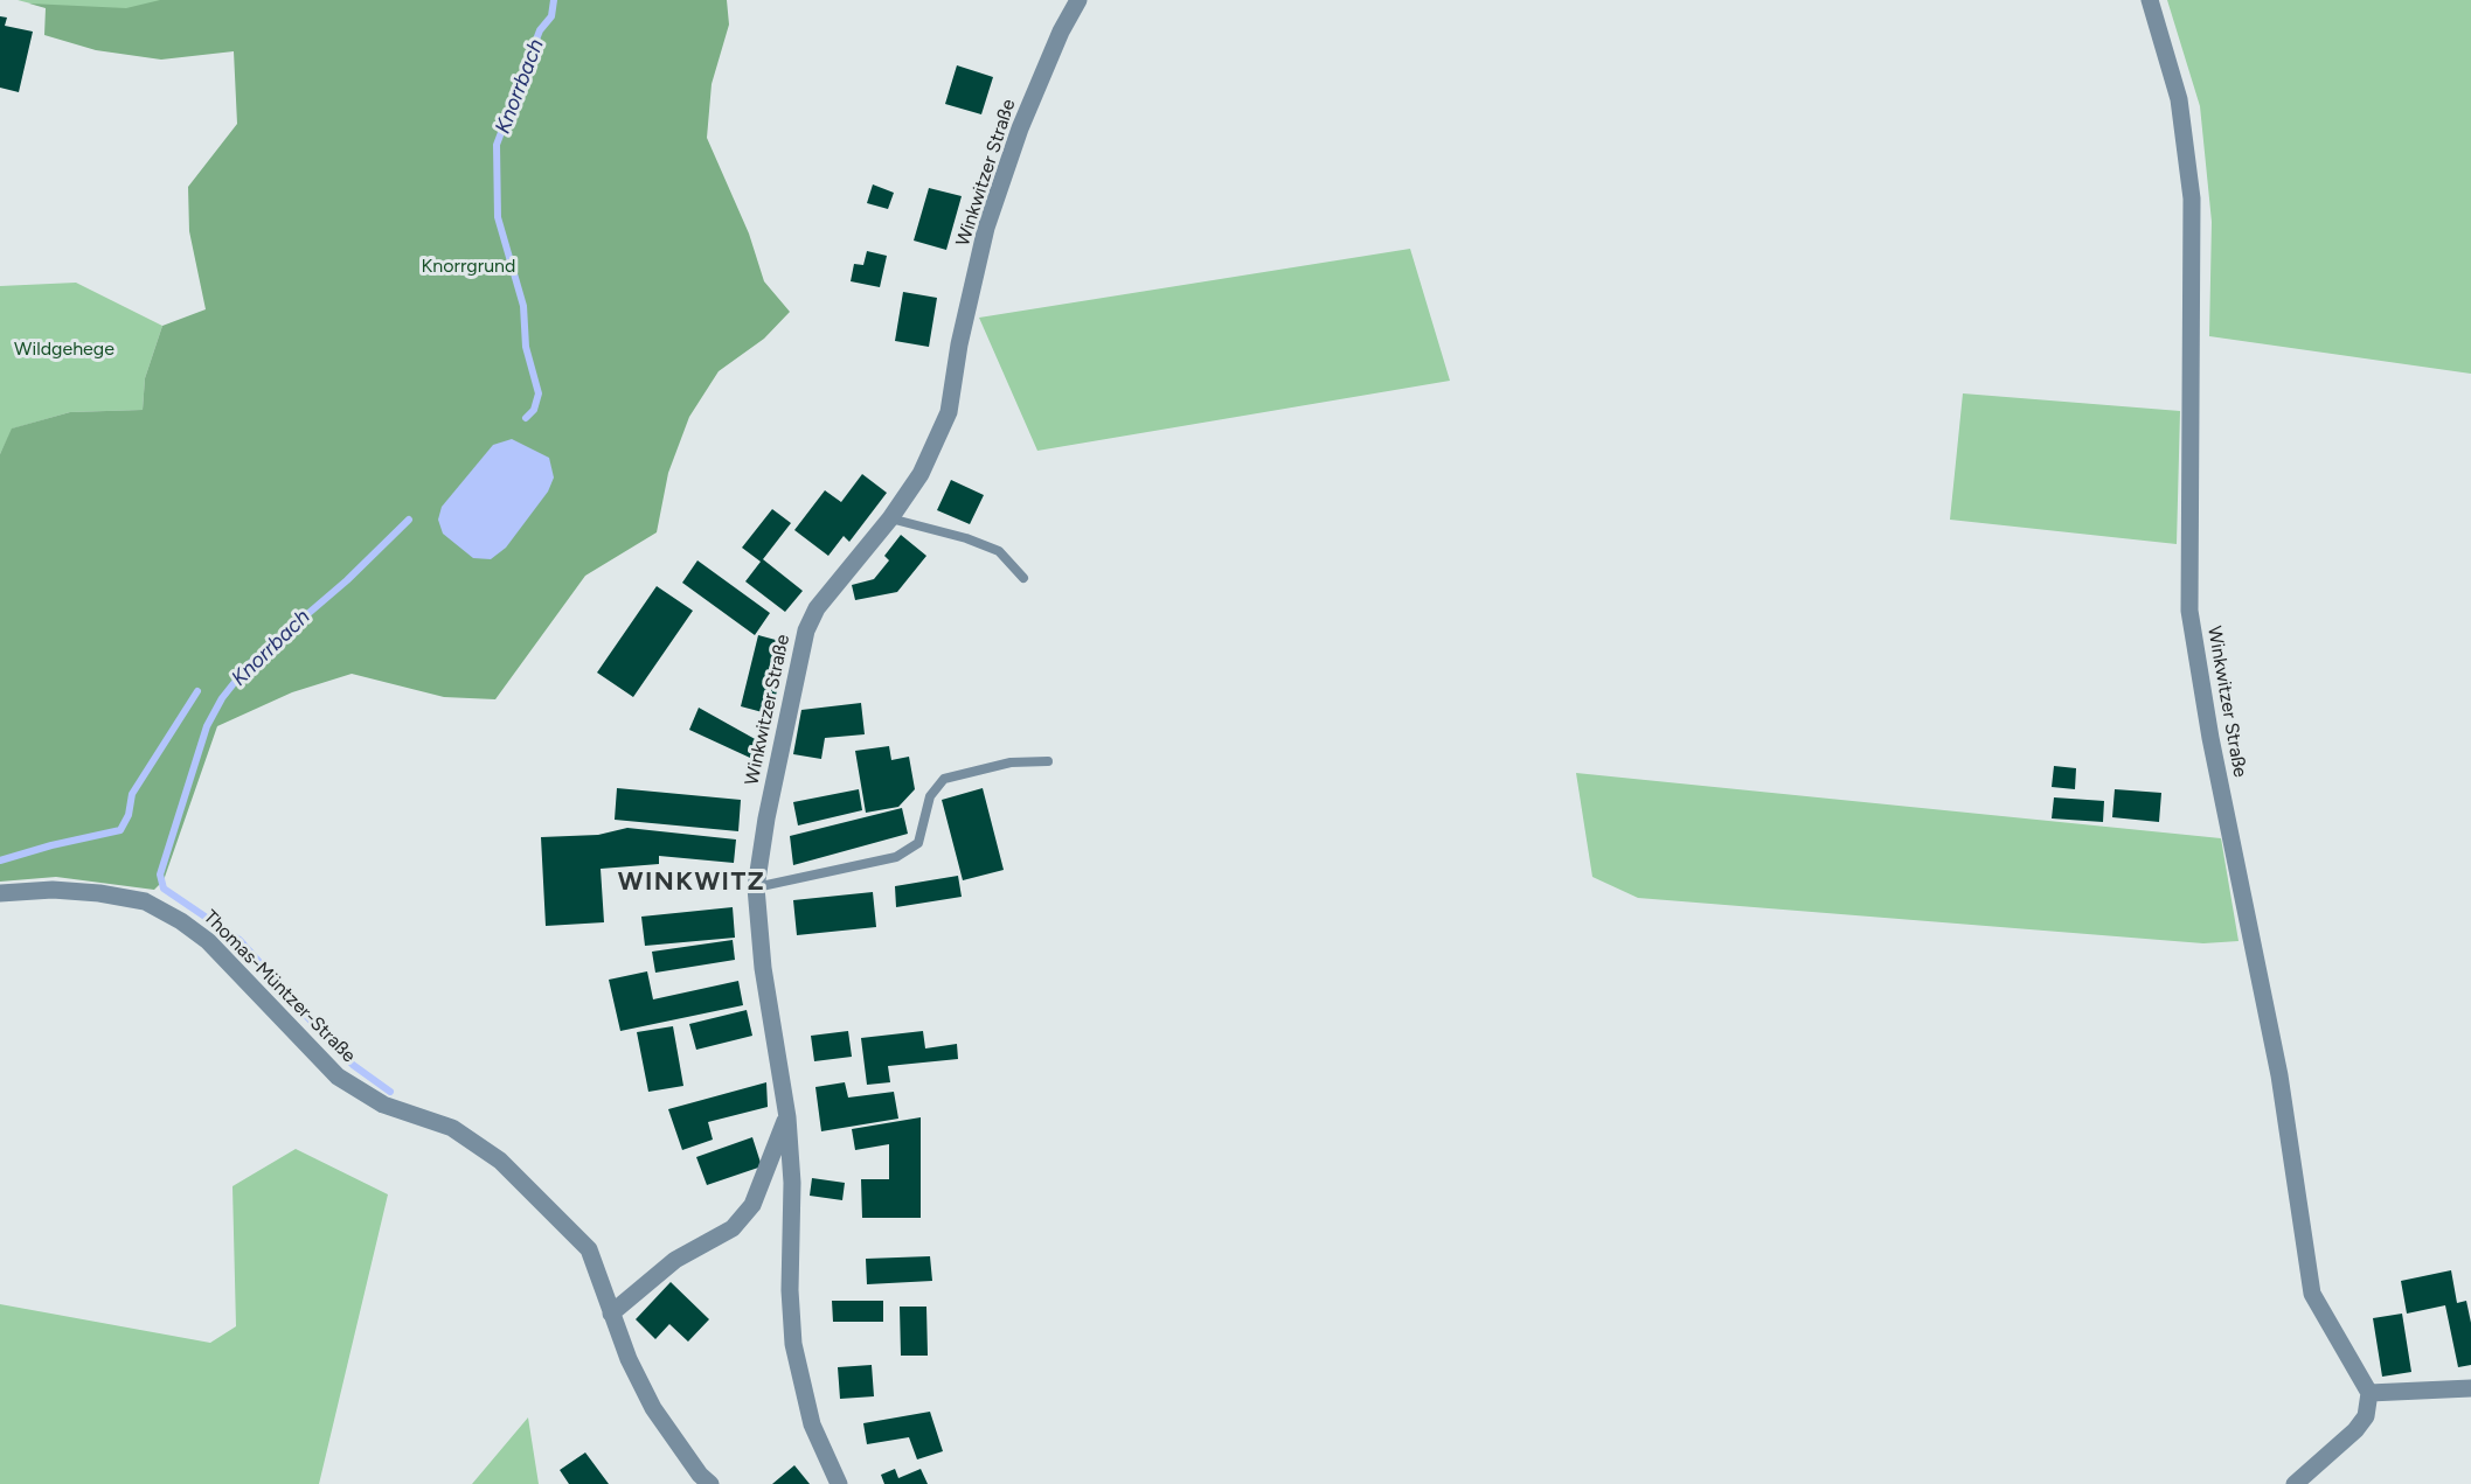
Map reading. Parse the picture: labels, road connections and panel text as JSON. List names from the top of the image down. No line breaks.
{"streets":{"street":["Winkwitzer Straße","Thomas-Müntzer-Straße"]},"districts":["WINKWITZ"],"water":["Knorrbach"],"parks":["Knorrgrund","Wildgehege"]}
